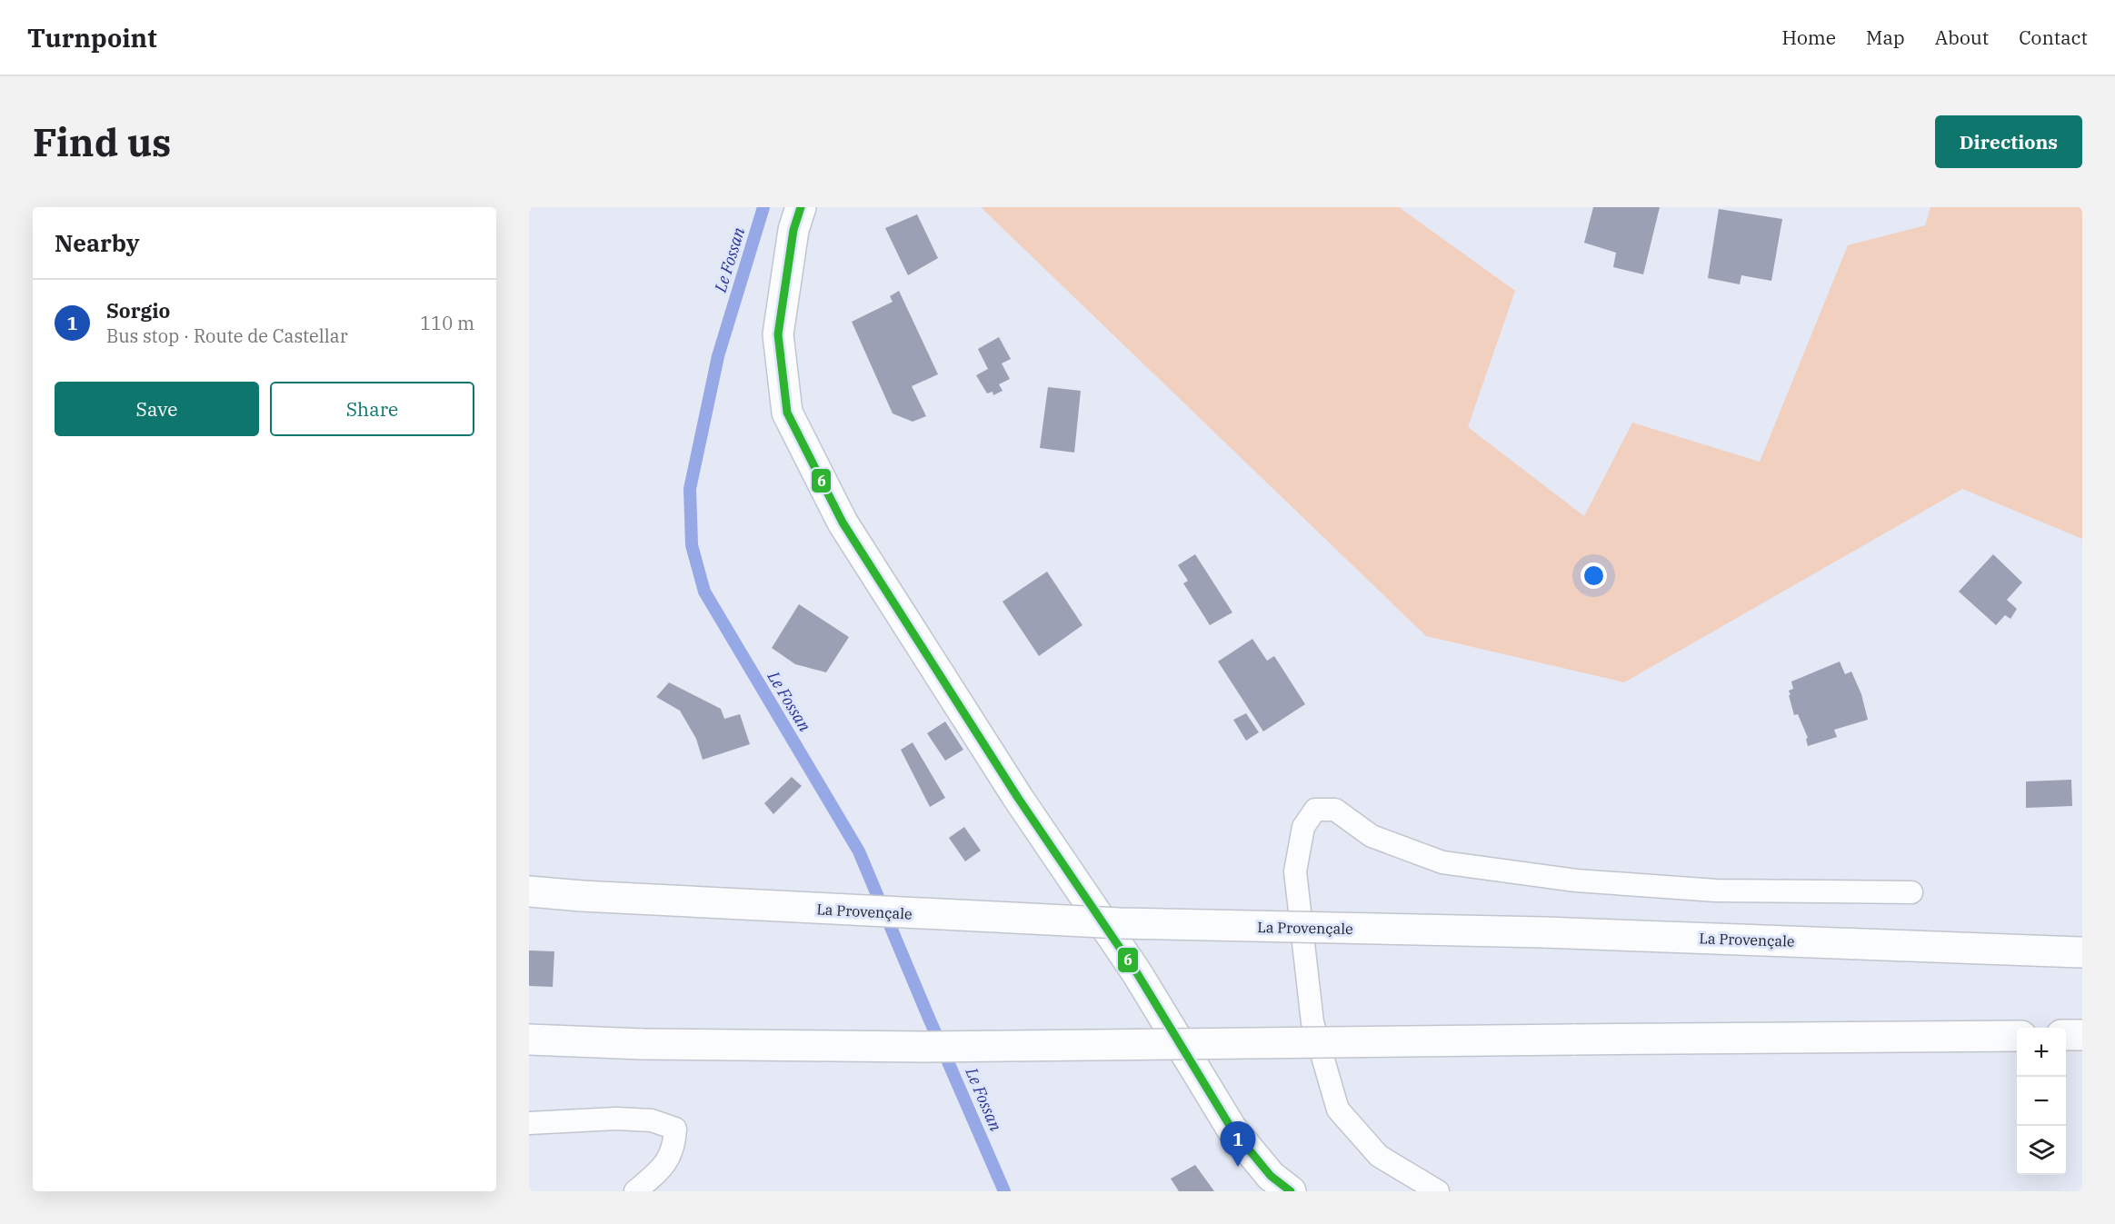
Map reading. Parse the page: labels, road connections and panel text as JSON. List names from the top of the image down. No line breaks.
{"streets":{"main road":["La Provençale"]},"water":["Le Fossan"],"lines":["transit line 6"],"page":{"header":"Turnpoint","nav":["Home","Map","About","Contact"],"buttons":["Directions",["Save","Share"]],"title":"Find us","heading":"Nearby","list":[{"mark":"1","name":"Sorgio","note":"Bus stop · Route de Castellar","value":"110 m"}],"map_buttons":["+","−"],"pins":"1"}}
